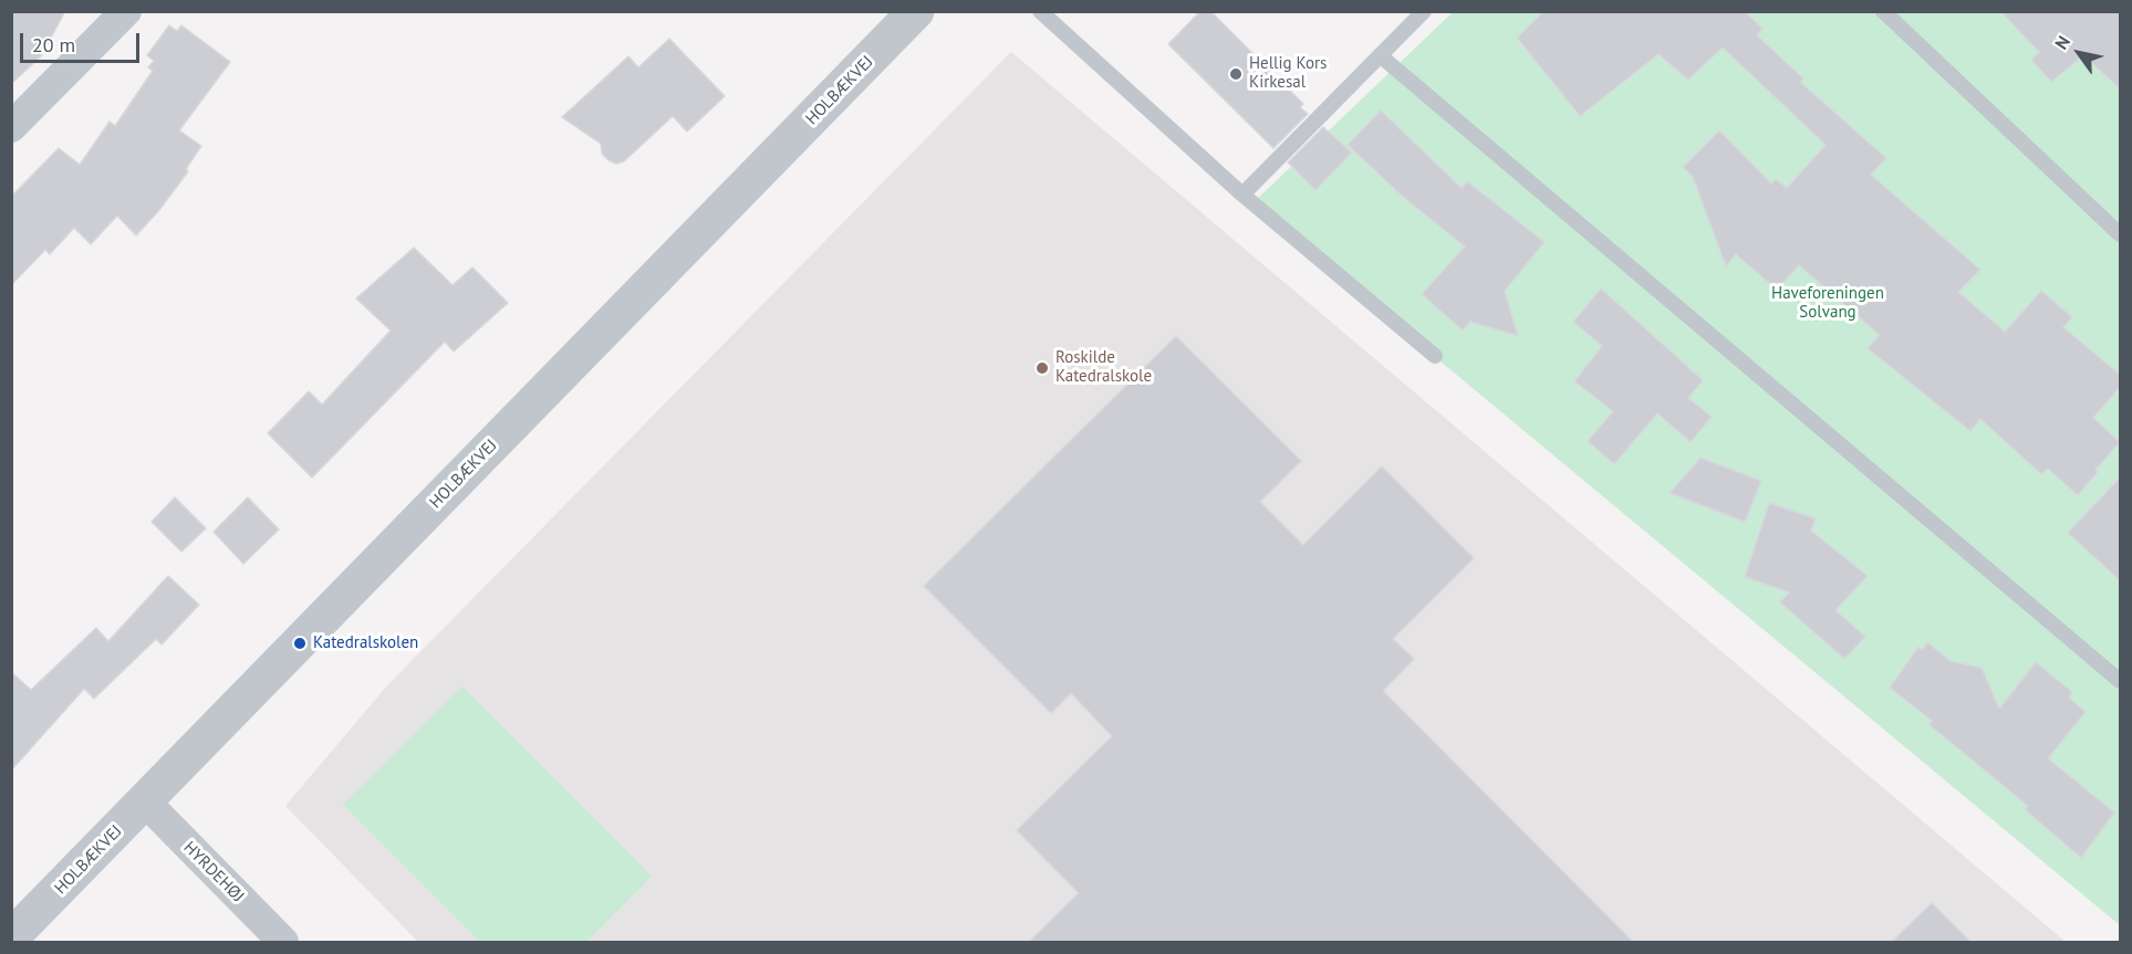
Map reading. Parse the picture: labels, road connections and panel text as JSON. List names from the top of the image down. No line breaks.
{"streets":{"street":["HOLBÆKVEJ","HYRDEHØJ"]},"crossings":[["HOLBÆKVEJ","HYRDEHØJ"]],"parks":["Haveforeningen Solvang"],"places":["Hellig Kors Kirkesal","Roskilde Katedralskole","Katedralskolen"],"scale_bar":"20 m","north":"top left"}
